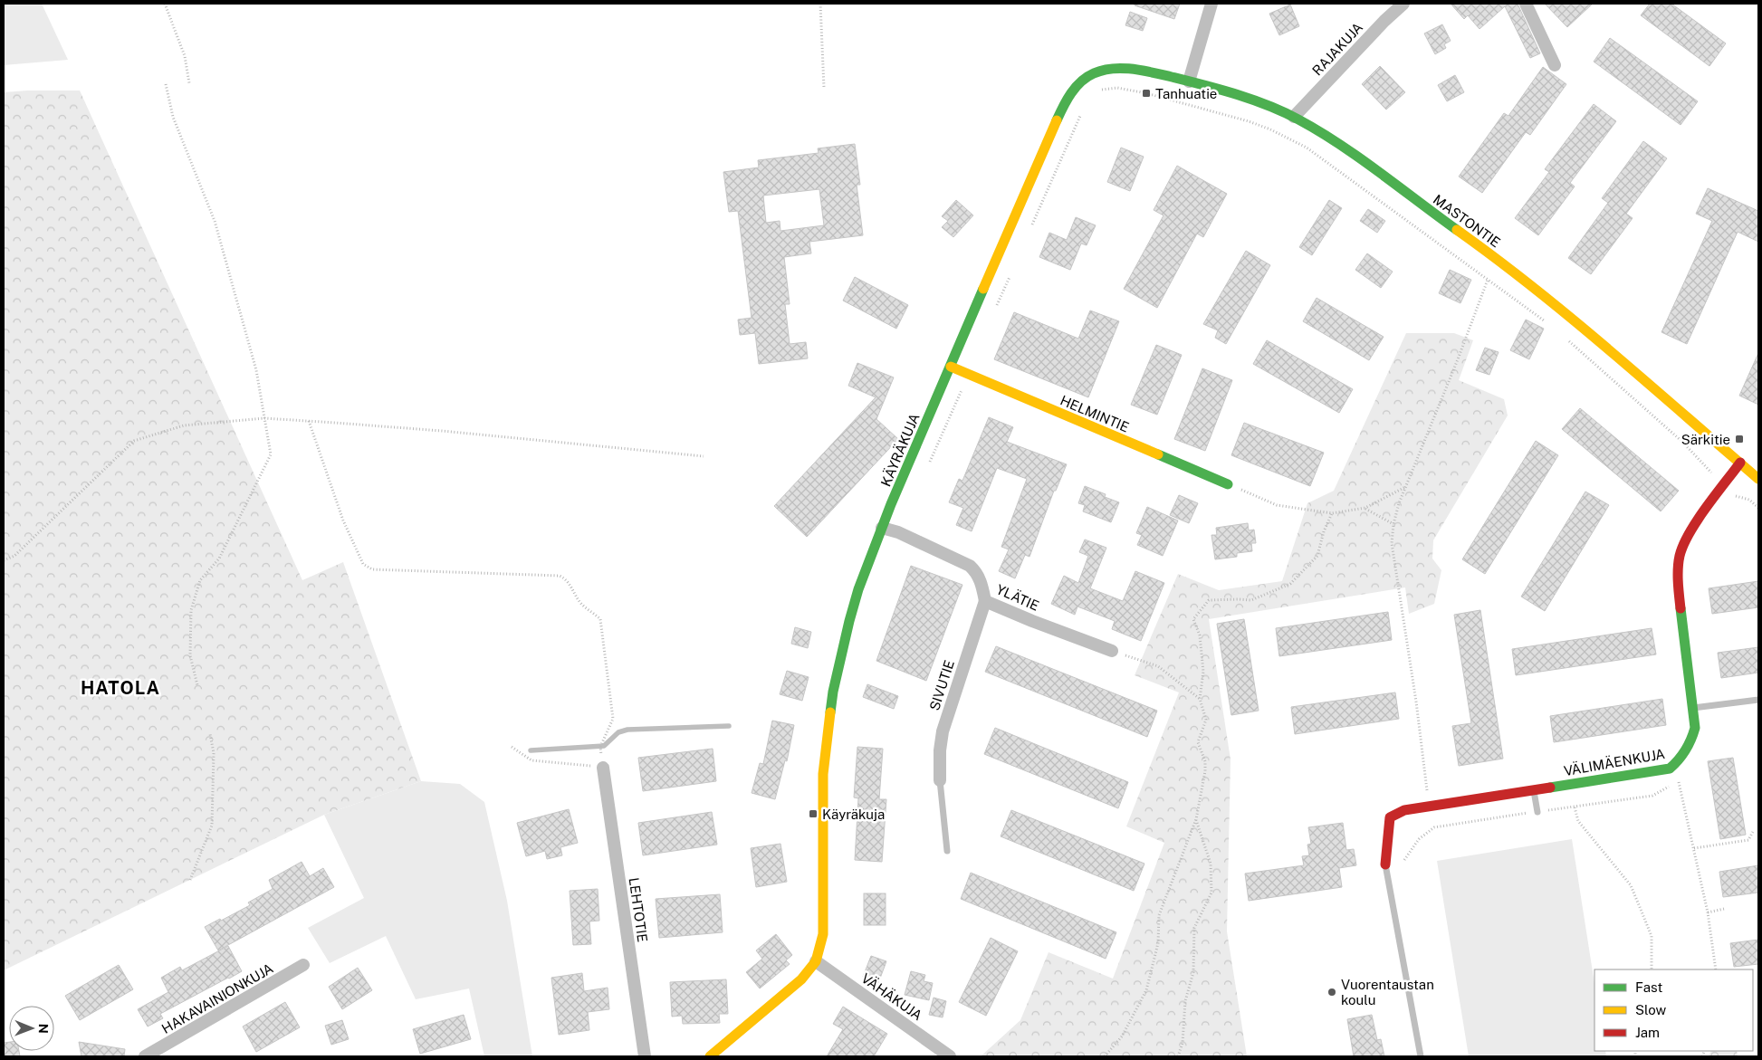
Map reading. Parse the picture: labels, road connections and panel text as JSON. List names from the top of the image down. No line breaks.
{"streets":{"street":["RAJAKUJA","MASTONTIE","HELMINTIE","KÄYRÄKUJA","YLÄTIE","SIVUTIE","VÄLIMÄENKUJA","LEHTOTIE","VÄHÄKUJA","HAKAVAINIONKUJA"]},"crossings":[["RAJAKUJA","MASTONTIE"],["MASTONTIE","KÄYRÄKUJA"],["MASTONTIE","VÄLIMÄENKUJA"],["HELMINTIE","KÄYRÄKUJA"],["KÄYRÄKUJA","YLÄTIE"],["KÄYRÄKUJA","VÄHÄKUJA"],["YLÄTIE","SIVUTIE"]],"districts":["HATOLA"],"places":{"transit":["Tanhuatie","Särkitie","Käyräkuja"],"other":["Vuorentaustan koulu"]},"legend":["Fast","Slow","Jam"],"north":"right"}
